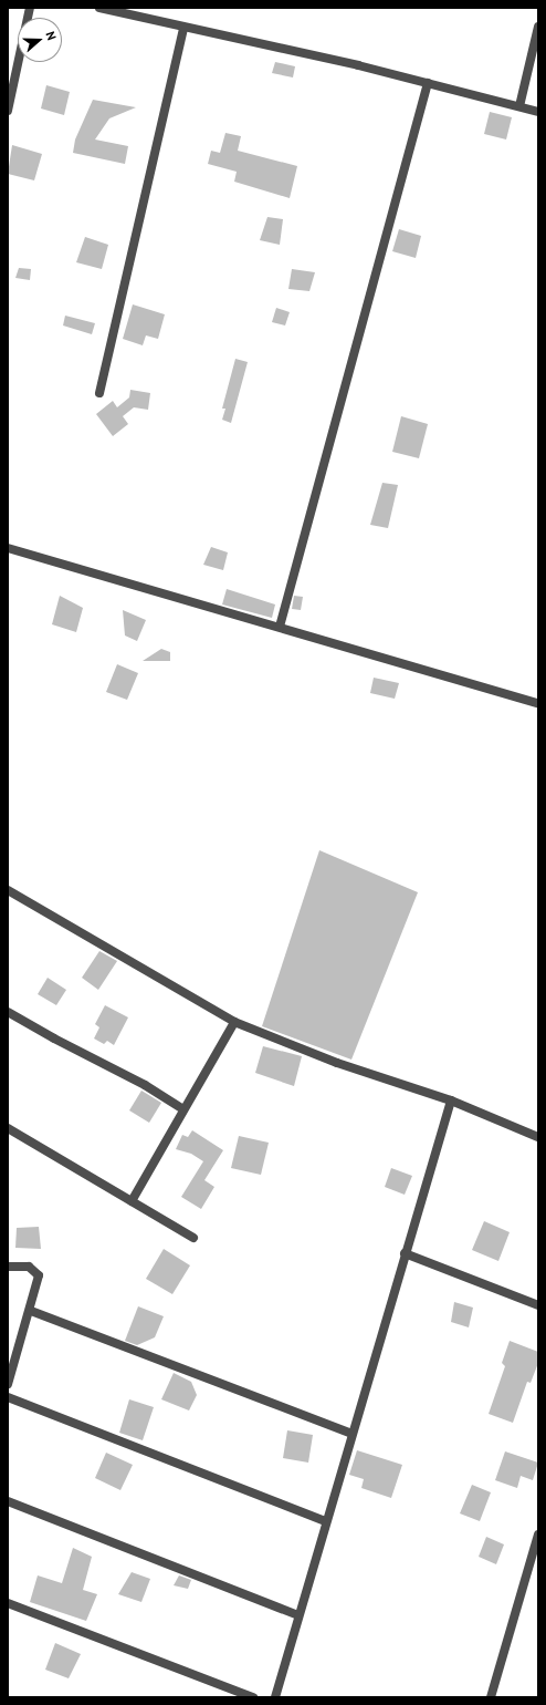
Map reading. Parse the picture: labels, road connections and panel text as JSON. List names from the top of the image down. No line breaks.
{"north":"right"}
